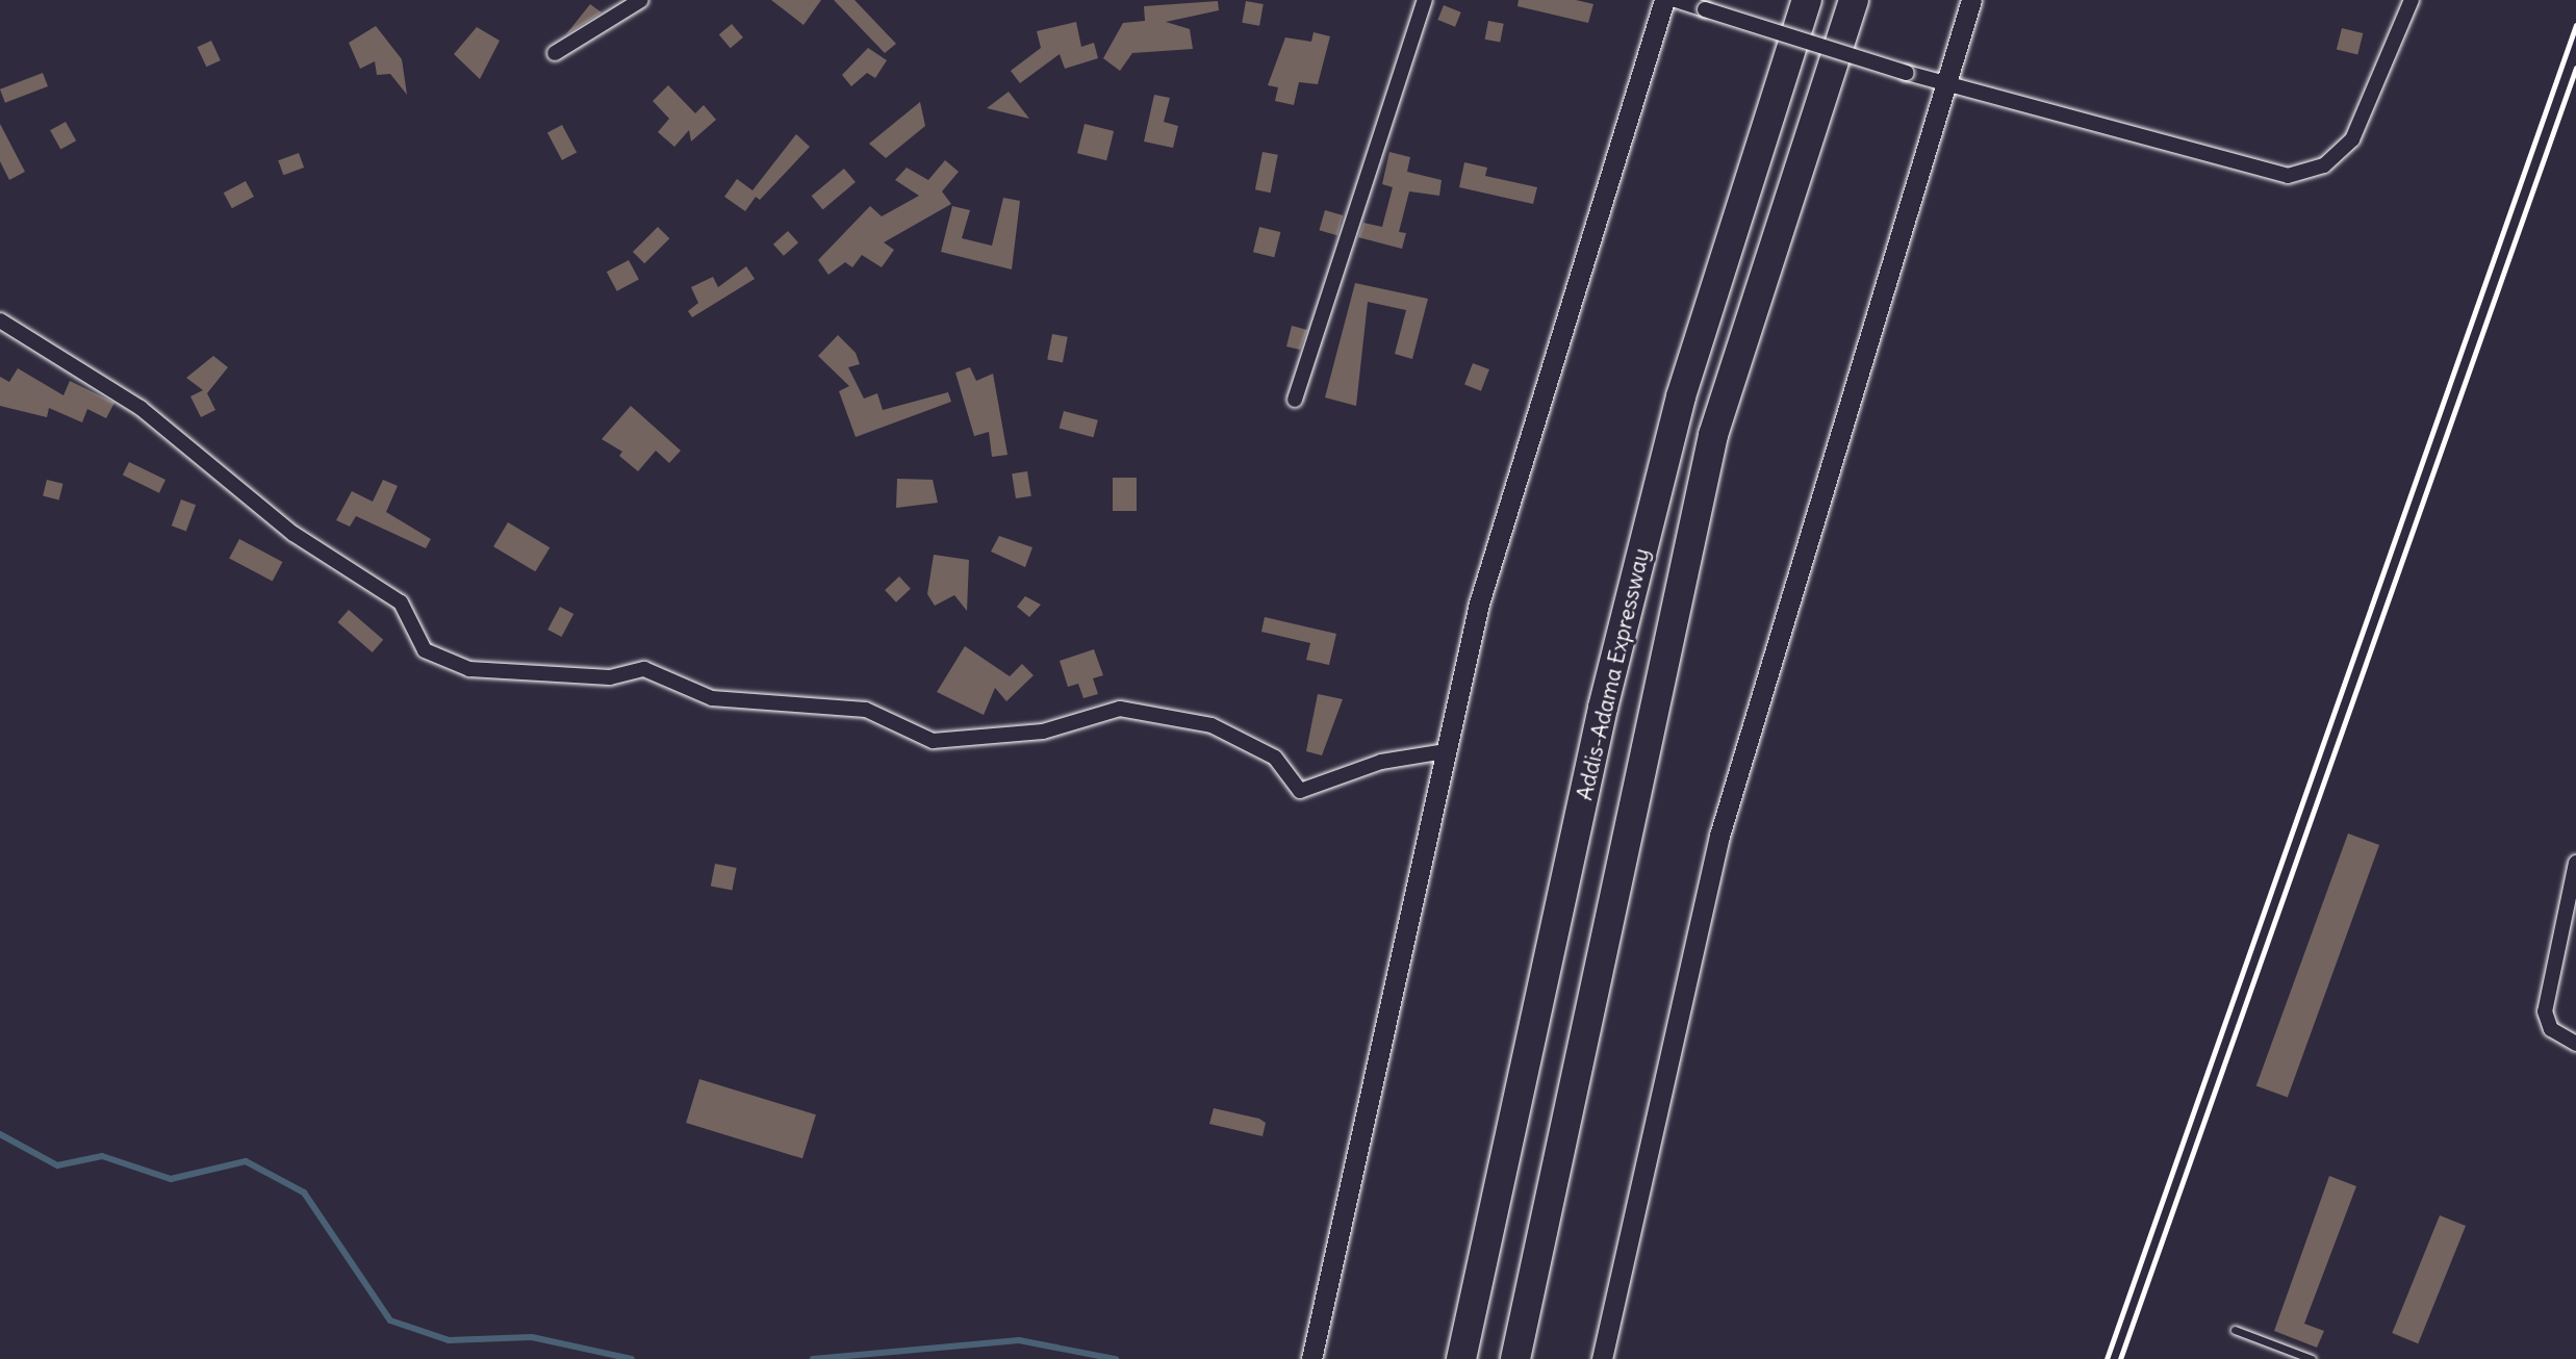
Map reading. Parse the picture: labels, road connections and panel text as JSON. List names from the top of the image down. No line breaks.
{"streets":{"highway":["Addis-Adama Expressway"]}}
